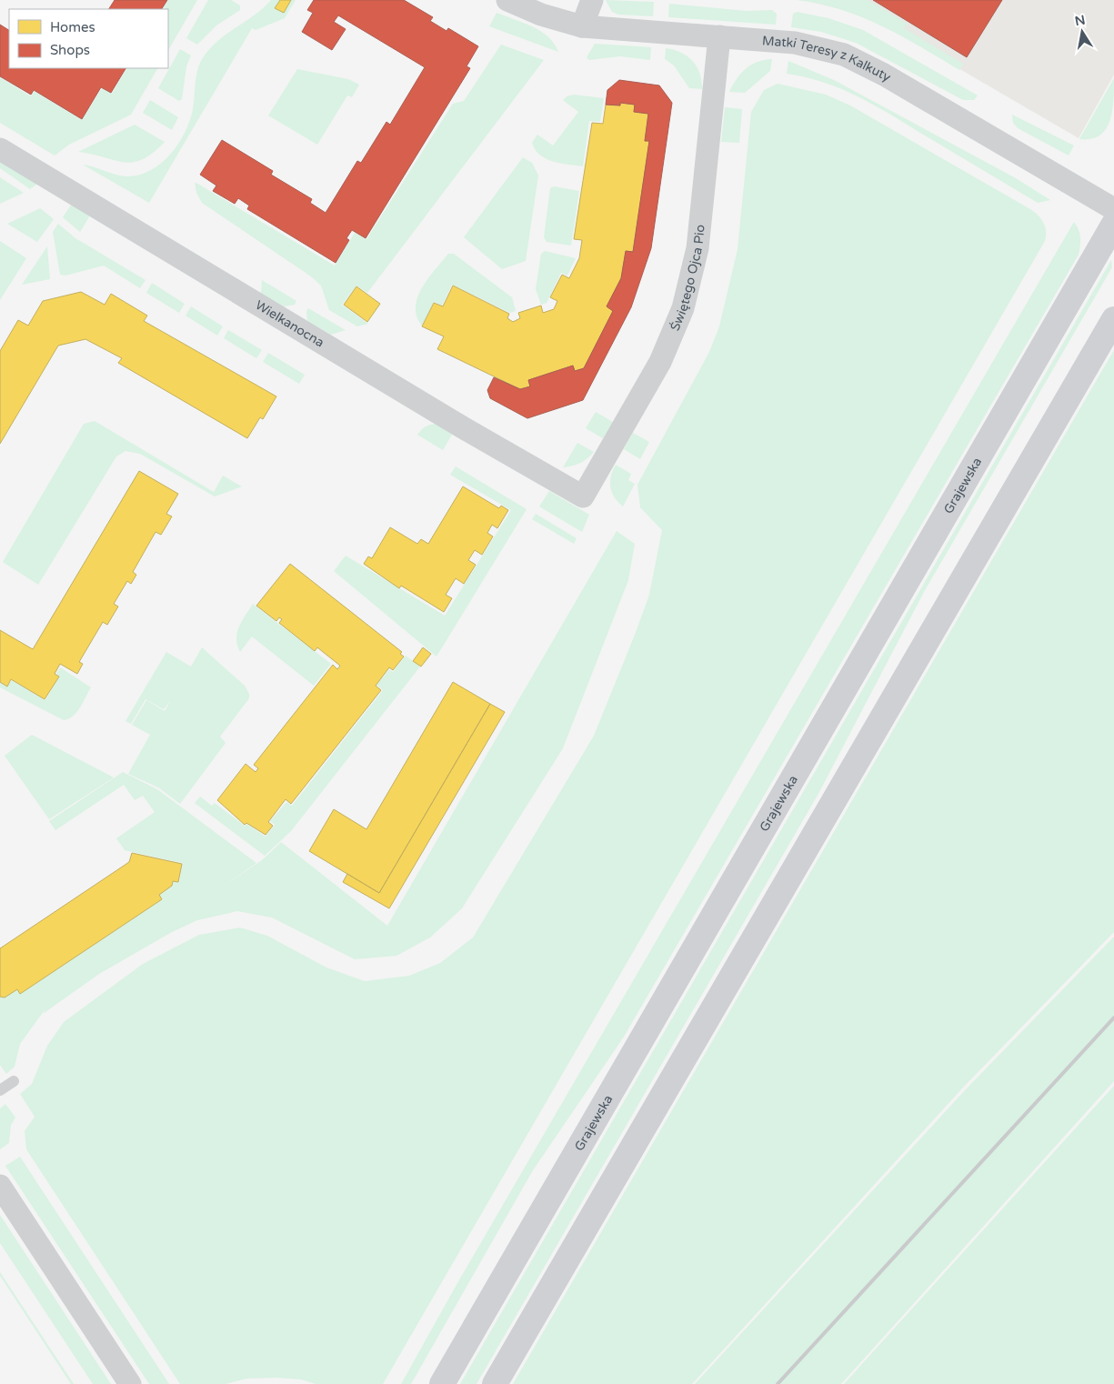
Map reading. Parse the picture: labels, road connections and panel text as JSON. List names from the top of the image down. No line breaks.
{"streets":{"main road":["Grajewska"],"street":["Matki Teresy z Kalkuty","Świętego Ojca Pio","Wielkanocna"]},"crossings":[["Matki Teresy z Kalkuty","Świętego Ojca Pio"],["Świętego Ojca Pio","Wielkanocna"]],"legend":["Homes","Shops"],"north":"top"}
